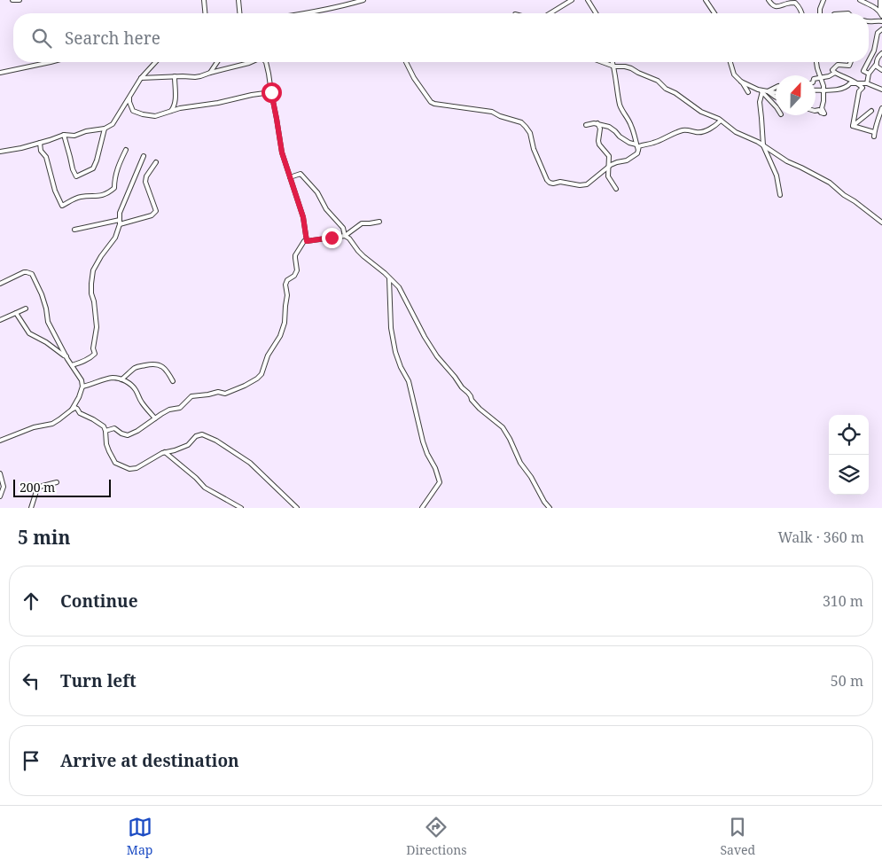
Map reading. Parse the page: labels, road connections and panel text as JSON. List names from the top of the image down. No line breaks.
{"scale_bar":"200 m","north":"top","page":{"search":"Search here","scale":"200 m","heading":["5 min","Walk · 360 m"],"list":[["Continue","310 m"],["Turn left","50 m"],"Arrive at destination"],"nav":["Map","Directions","Saved"]}}
